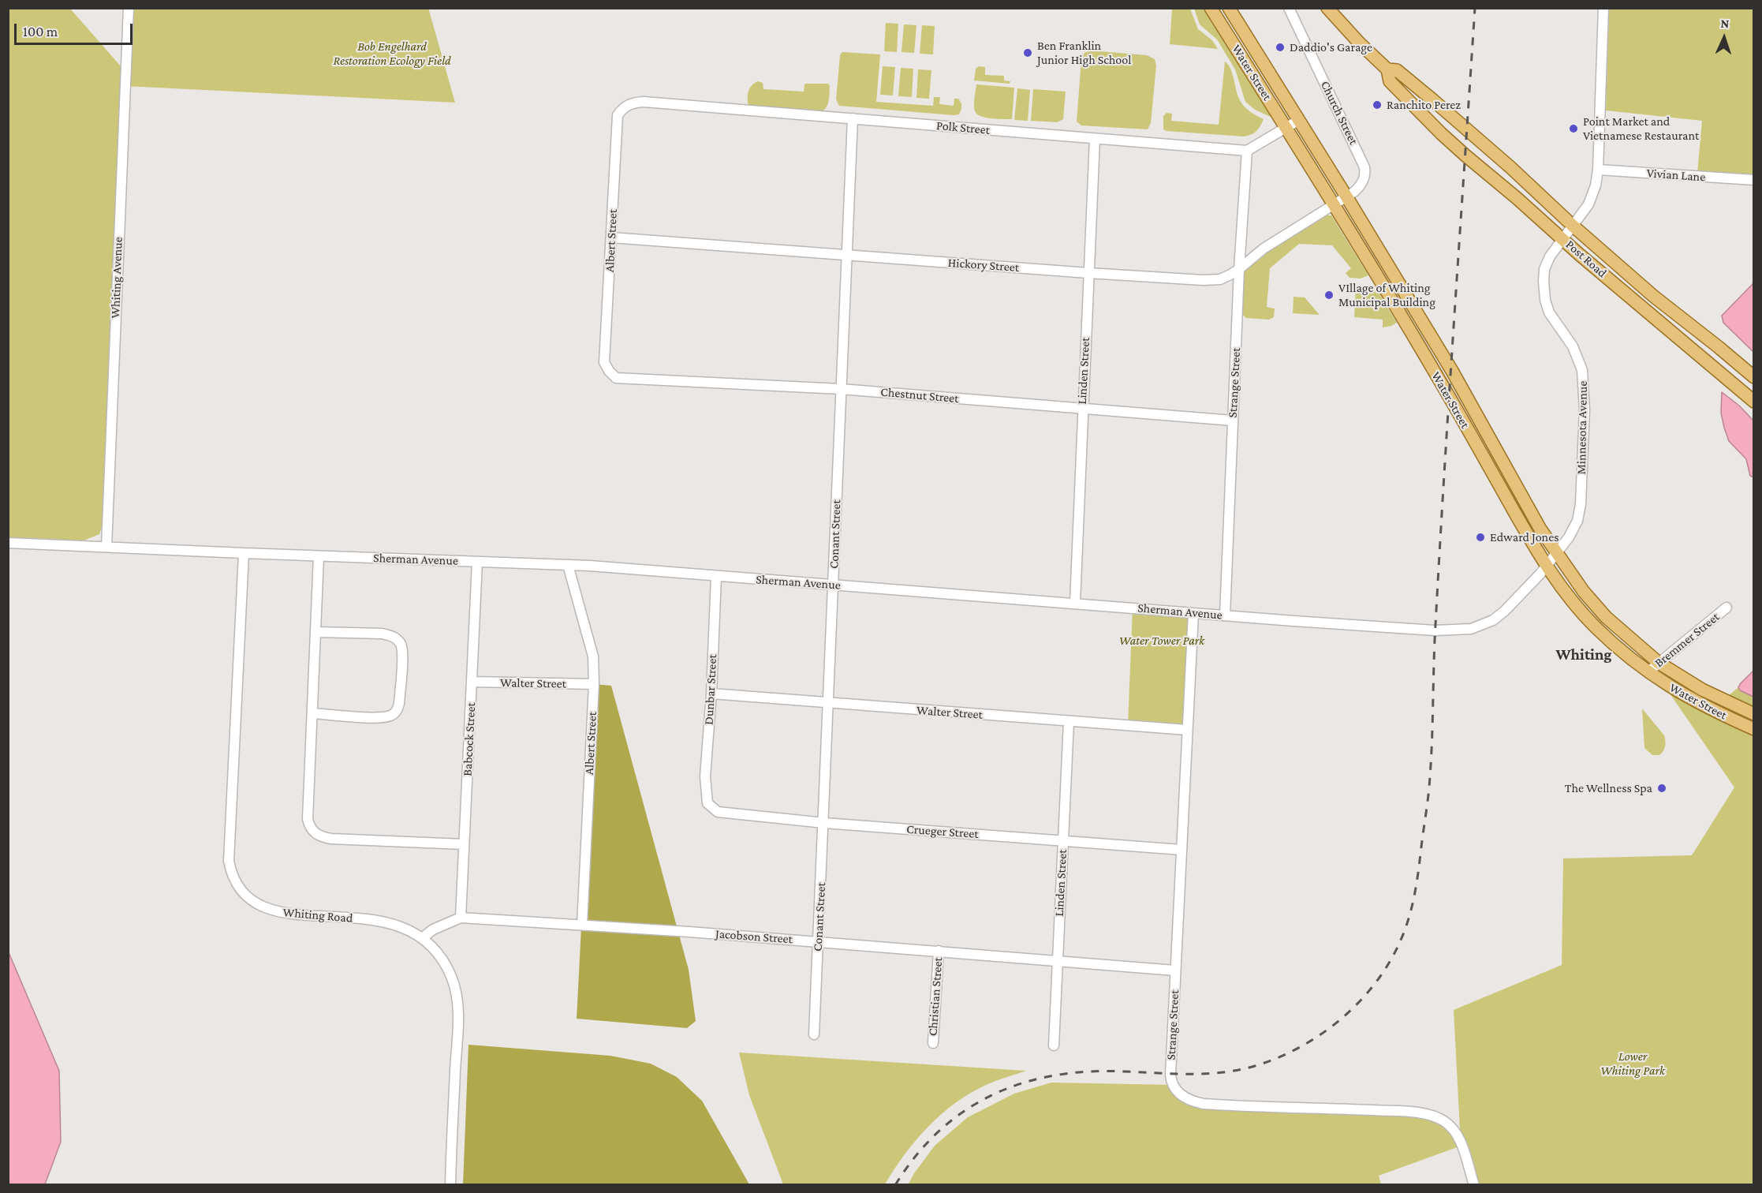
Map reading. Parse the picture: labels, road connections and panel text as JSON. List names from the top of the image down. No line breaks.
{"streets":{"main road":["Water Street","Post Road"],"street":["Church Street","Polk Street","Vivian Lane","Albert Street","Hickory Street","Whiting Avenue","Linden Street","Strange Street","Chestnut Street","Minnesota Avenue","Conant Street","Sherman Avenue","Bremmer Street","Walter Street","Dunbar Street","Babcock Street","Crueger Street","Whiting Road","Jacobson Street","Christian Street"]},"crossings":[["Water Street","Church Street"],["Water Street","Hickory Street"],["Water Street","Minnesota Avenue"],["Water Street","Sherman Avenue"],["Water Street","Bremmer Street"],["Church Street","Hickory Street"],["Polk Street","Albert Street"],["Polk Street","Linden Street"],["Polk Street","Strange Street"],["Polk Street","Conant Street"],["Vivian Lane","Minnesota Avenue"],["Albert Street","Hickory Street"],["Albert Street","Chestnut Street"],["Albert Street","Sherman Avenue"],["Albert Street","Walter Street"],["Albert Street","Jacobson Street"],["Post Road","Minnesota Avenue"],["Hickory Street","Linden Street"],["Hickory Street","Strange Street"],["Hickory Street","Conant Street"],["Whiting Avenue","Sherman Avenue"],["Linden Street","Chestnut Street"],["Linden Street","Sherman Avenue"],["Linden Street","Walter Street"],["Linden Street","Crueger Street"],["Linden Street","Jacobson Street"],["Strange Street","Chestnut Street"],["Strange Street","Sherman Avenue"],["Strange Street","Walter Street"],["Strange Street","Crueger Street"],["Strange Street","Jacobson Street"],["Chestnut Street","Conant Street"],["Minnesota Avenue","Sherman Avenue"],["Conant Street","Sherman Avenue"],["Conant Street","Walter Street"],["Conant Street","Crueger Street"],["Conant Street","Jacobson Street"],["Sherman Avenue","Dunbar Street"],["Sherman Avenue","Babcock Street"],["Sherman Avenue","Whiting Road"],["Walter Street","Dunbar Street"],["Walter Street","Babcock Street"],["Dunbar Street","Crueger Street"],["Babcock Street","Jacobson Street"],["Whiting Road","Jacobson Street"],["Jacobson Street","Christian Street"]],"districts":["Whiting"],"parks":["Bob Engelhard Restoration Ecology Field","Water Tower Park","Lower Whiting Park"],"places":["Daddio's Garage","Ben Franklin Junior High School","Ranchito Perez","Point Market and Vietnamese Restaurant","VIllage of Whiting Municipal Building","Edward Jones","The Wellness Spa"],"scale_bar":"100 m","north":"top"}
